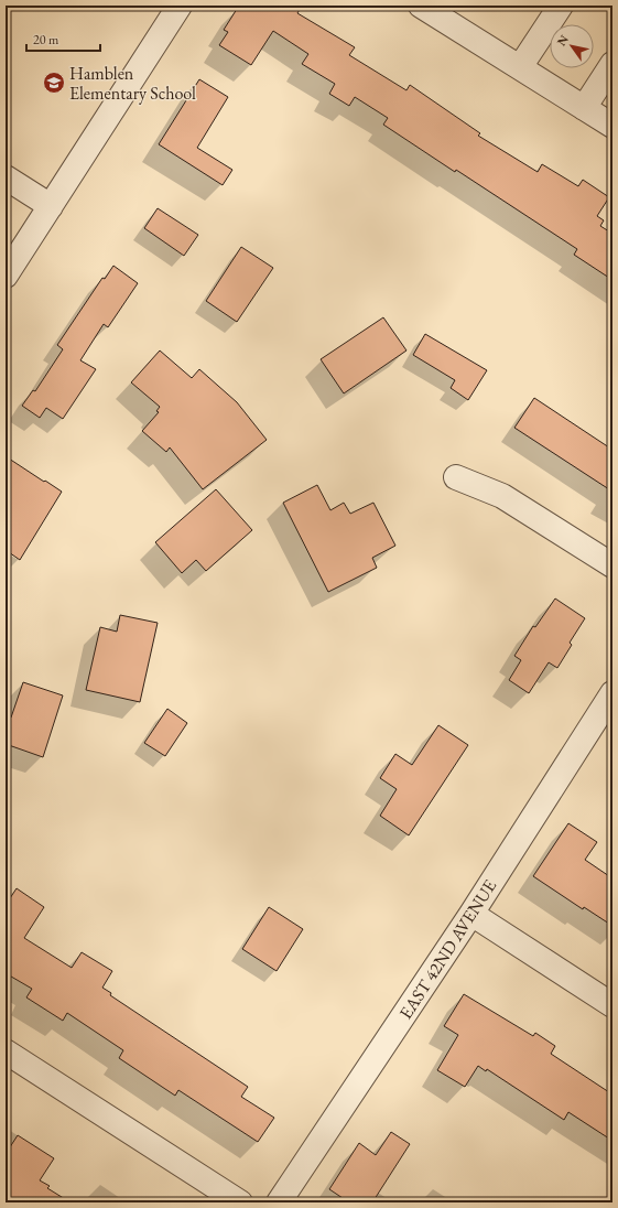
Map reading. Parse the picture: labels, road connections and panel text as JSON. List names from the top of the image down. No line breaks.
{"streets":{"street":["EAST 42ND AVENUE"]},"places":{"school or university":["Hamblen Elementary School"]},"scale_bar":"20 m","north":"top left"}
